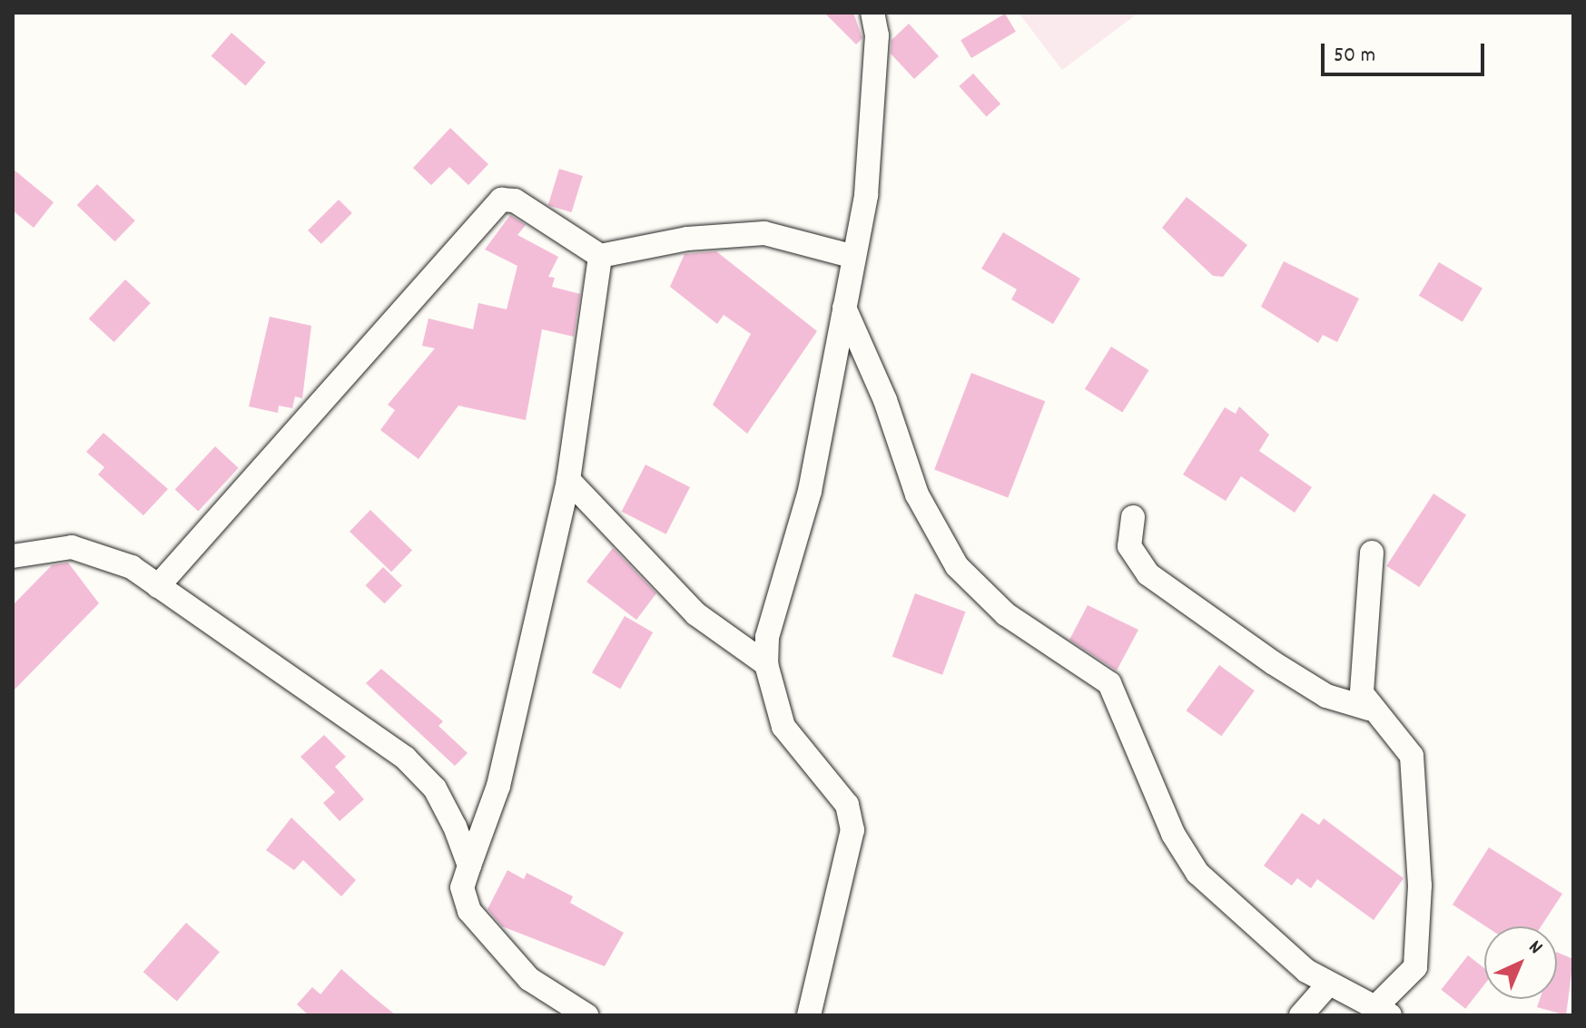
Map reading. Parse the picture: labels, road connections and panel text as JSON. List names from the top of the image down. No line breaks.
{"scale_bar":"50 m","north":"top right"}
